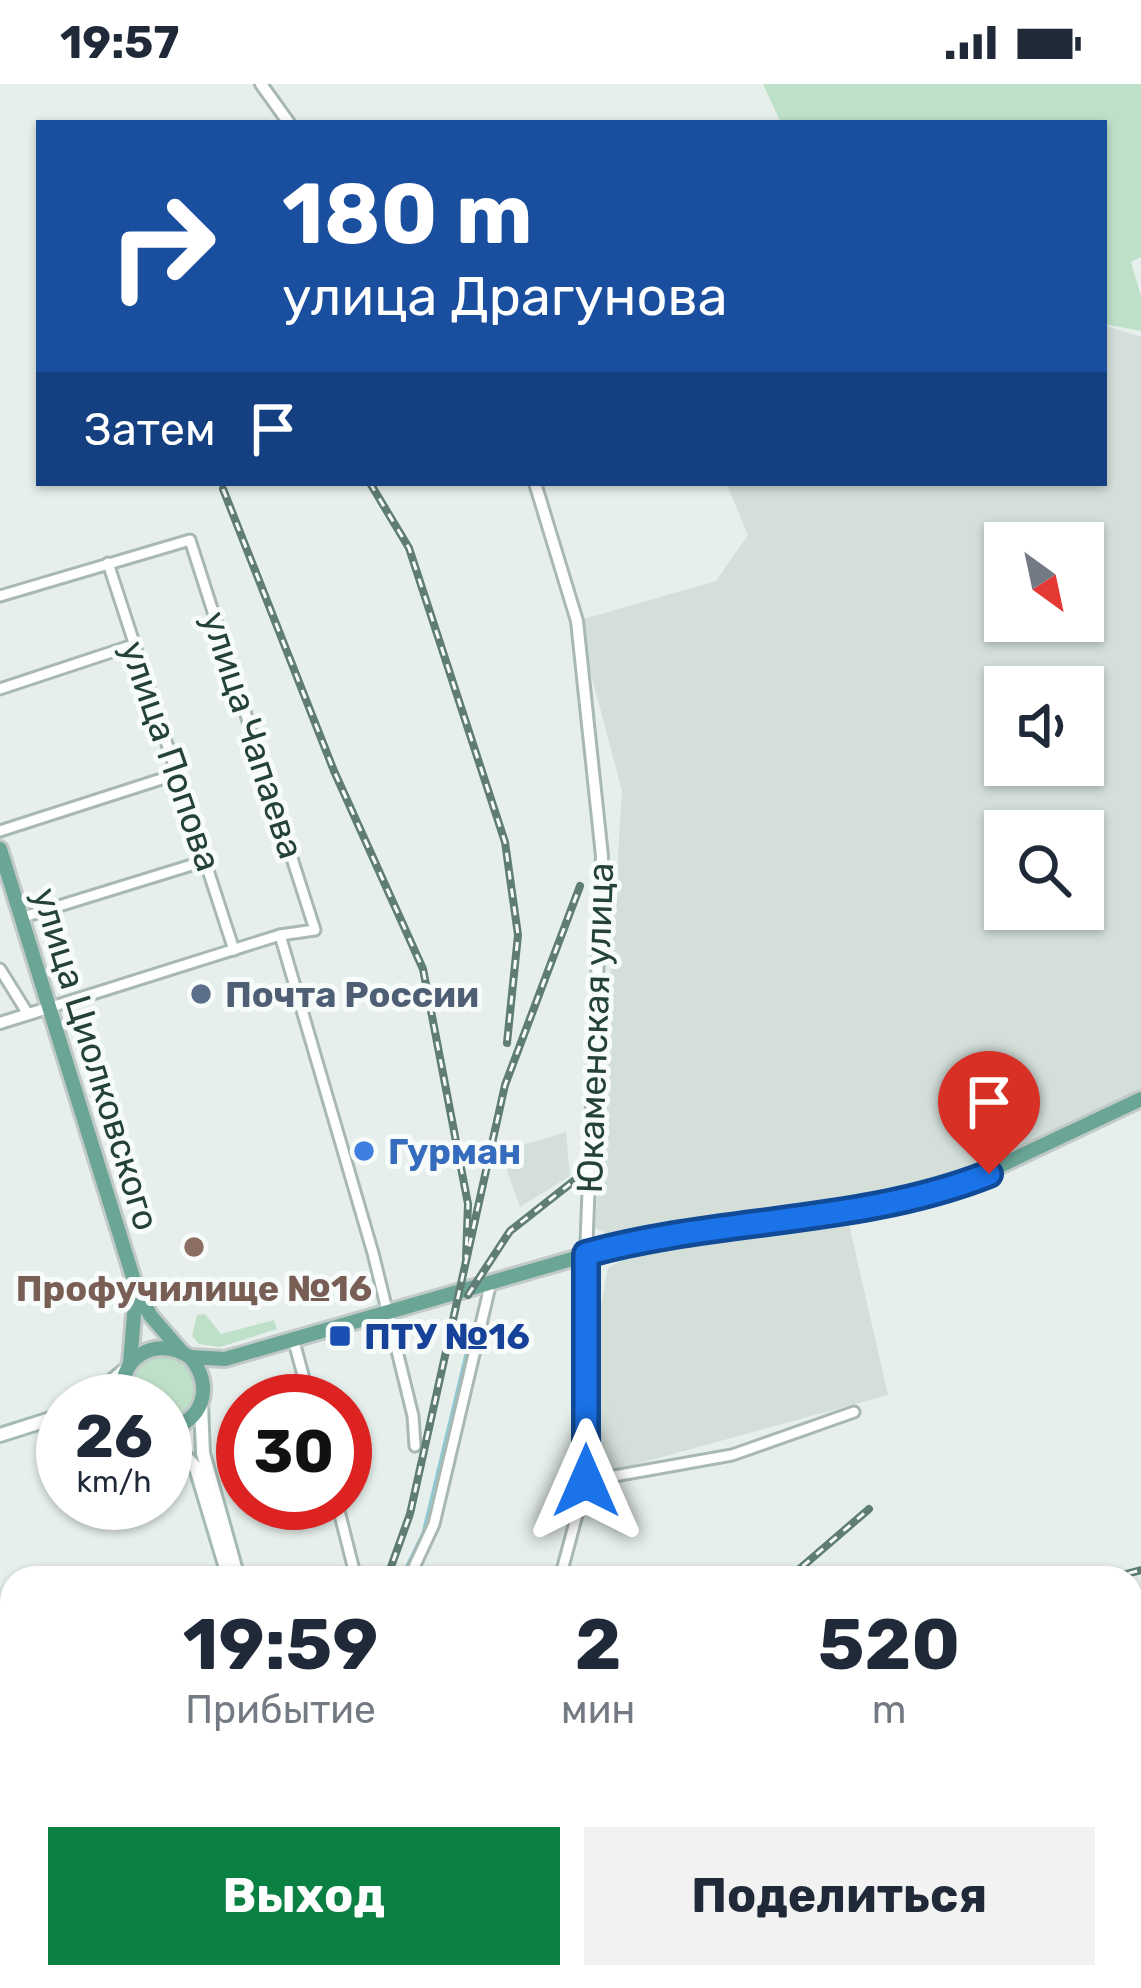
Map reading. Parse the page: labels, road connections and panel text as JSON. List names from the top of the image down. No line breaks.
{"streets":{"main road":["улица Циолковского"],"street":["улица Чапаева","улица Попова","Юкаменская улица"]},"crossings":[["улица Чапаева","улица Попова"]],"places":{"other":["Почта России","Гурман","Профучилище №16"],"transit":["ПТУ №16"]},"north":"bottom right","page":{"status":"19:57","turn":["180 m","улица Драгунова"],"then":"Затем","speed":"26 km/h","limit":"30","eta":["19:59","Прибытие","2","мин","520","m"],"buttons":["Выход","Поделиться"]}}
